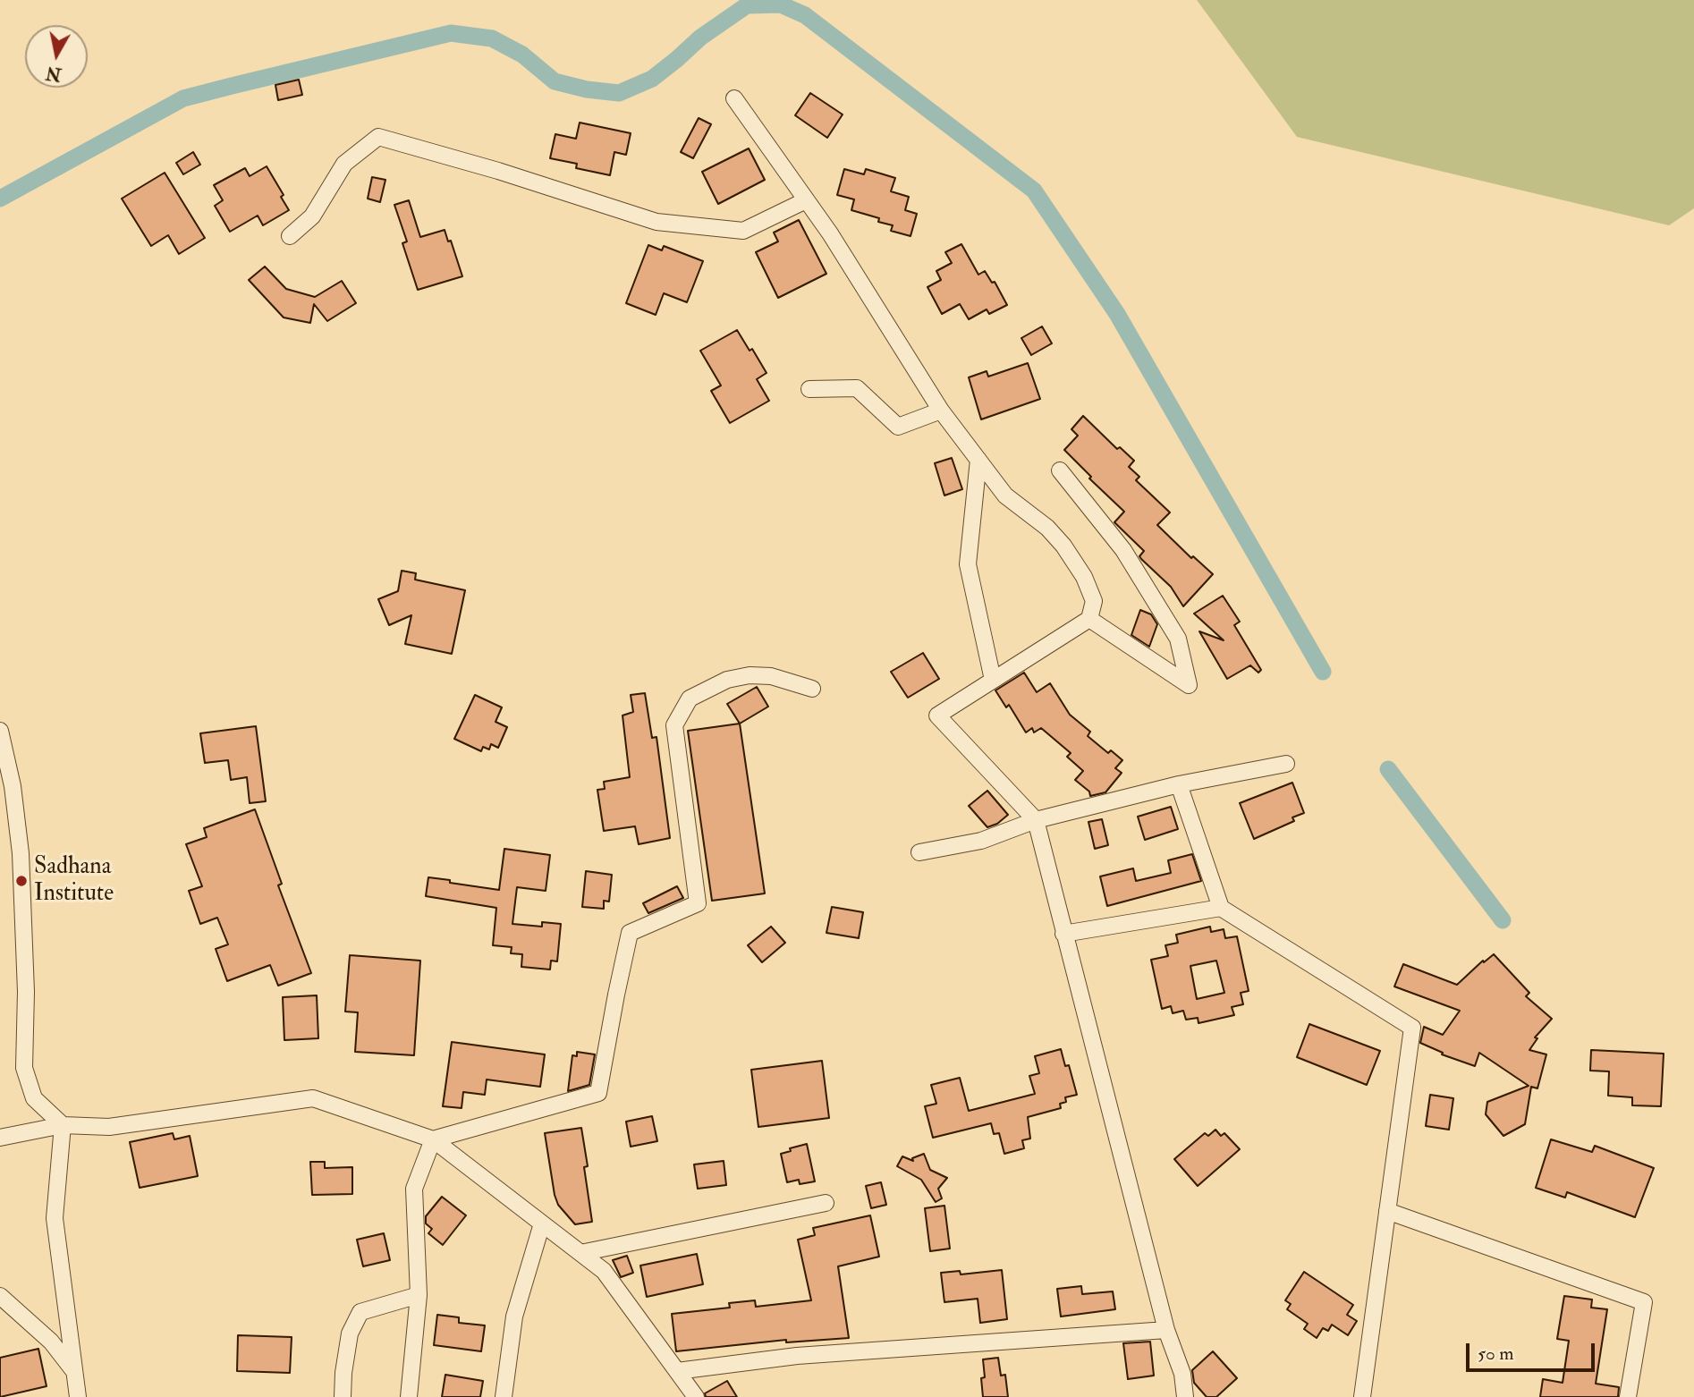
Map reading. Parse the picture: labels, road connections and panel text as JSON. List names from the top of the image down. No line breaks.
{"places":["Sadhana Institute"],"scale_bar":"50 m","north":"bottom"}
